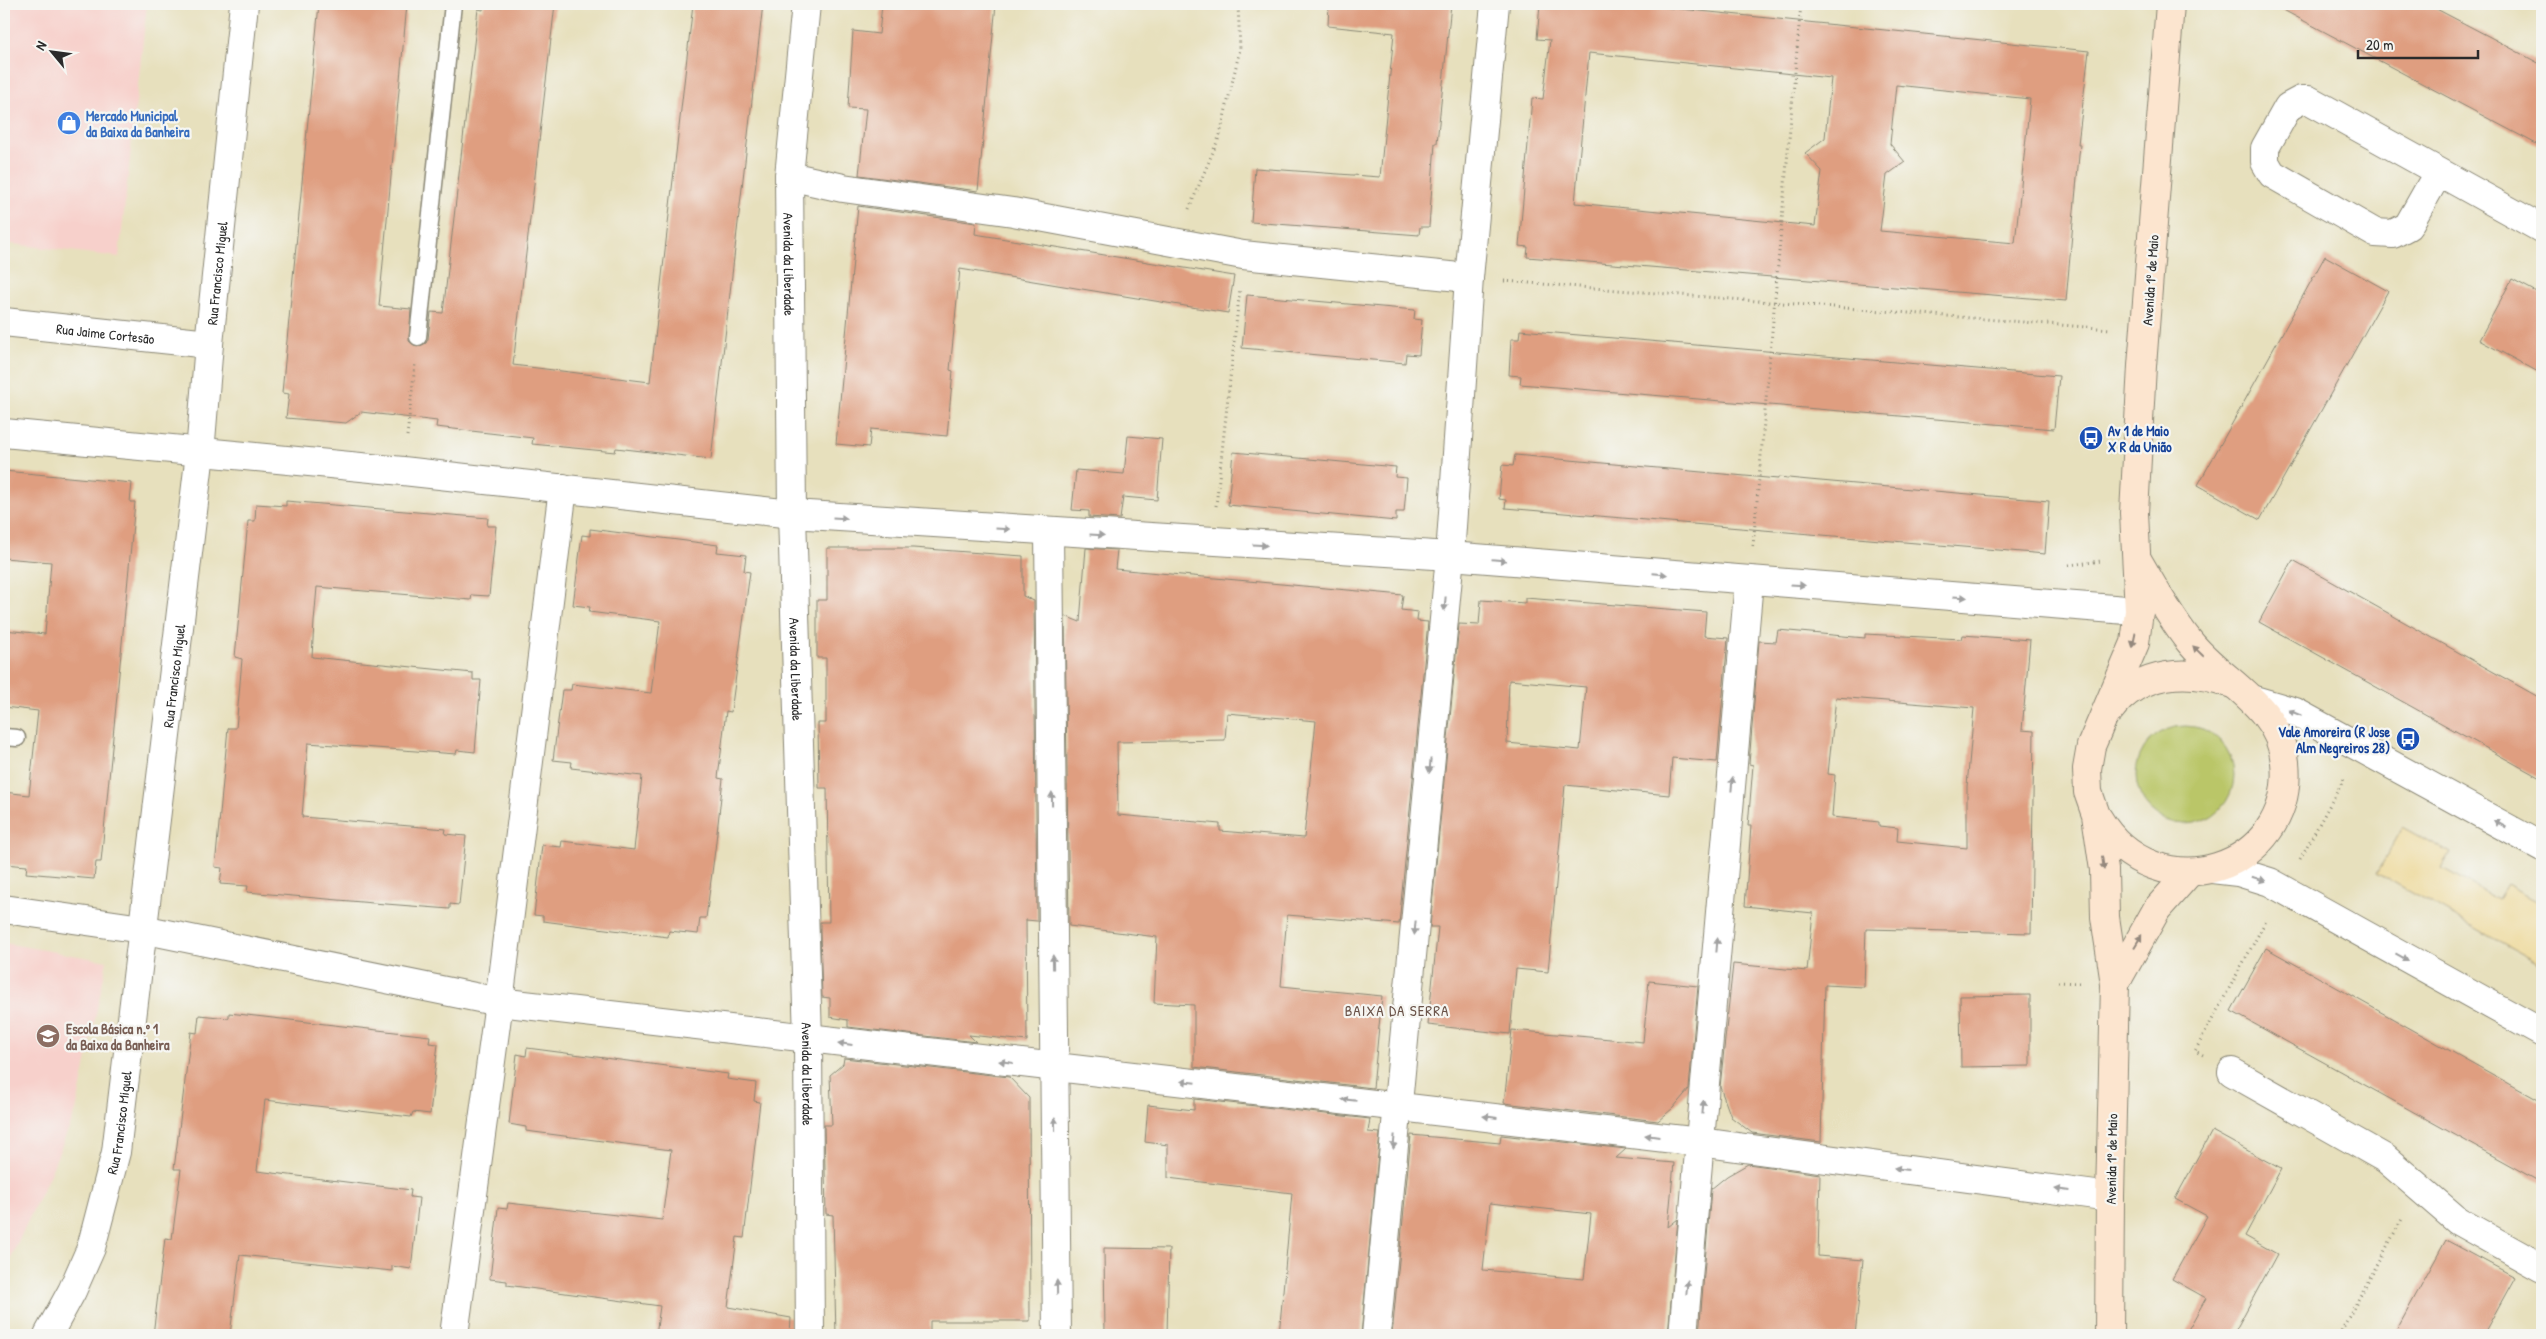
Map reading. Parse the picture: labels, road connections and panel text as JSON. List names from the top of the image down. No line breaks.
{"streets":{"main road":["Avenida 1º de Maio"],"street":["Avenida da Liberdade","Rua Francisco Miguel","Rua Jaime Cortesão"]},"crossings":[["Rua Francisco Miguel","Rua Jaime Cortesão"]],"districts":["BAIXA DA SERRA"],"places":{"shop":["Mercado Municipal da Baixa da Banheira"],"bus stop":["Av 1 de Maio X R da União","Vale Amoreira (R Jose Alm Negreiros 28)"],"school or university":["Escola Básica n.º 1 da Baixa da Banheira"]},"scale_bar":"20 m","north":"top left"}
